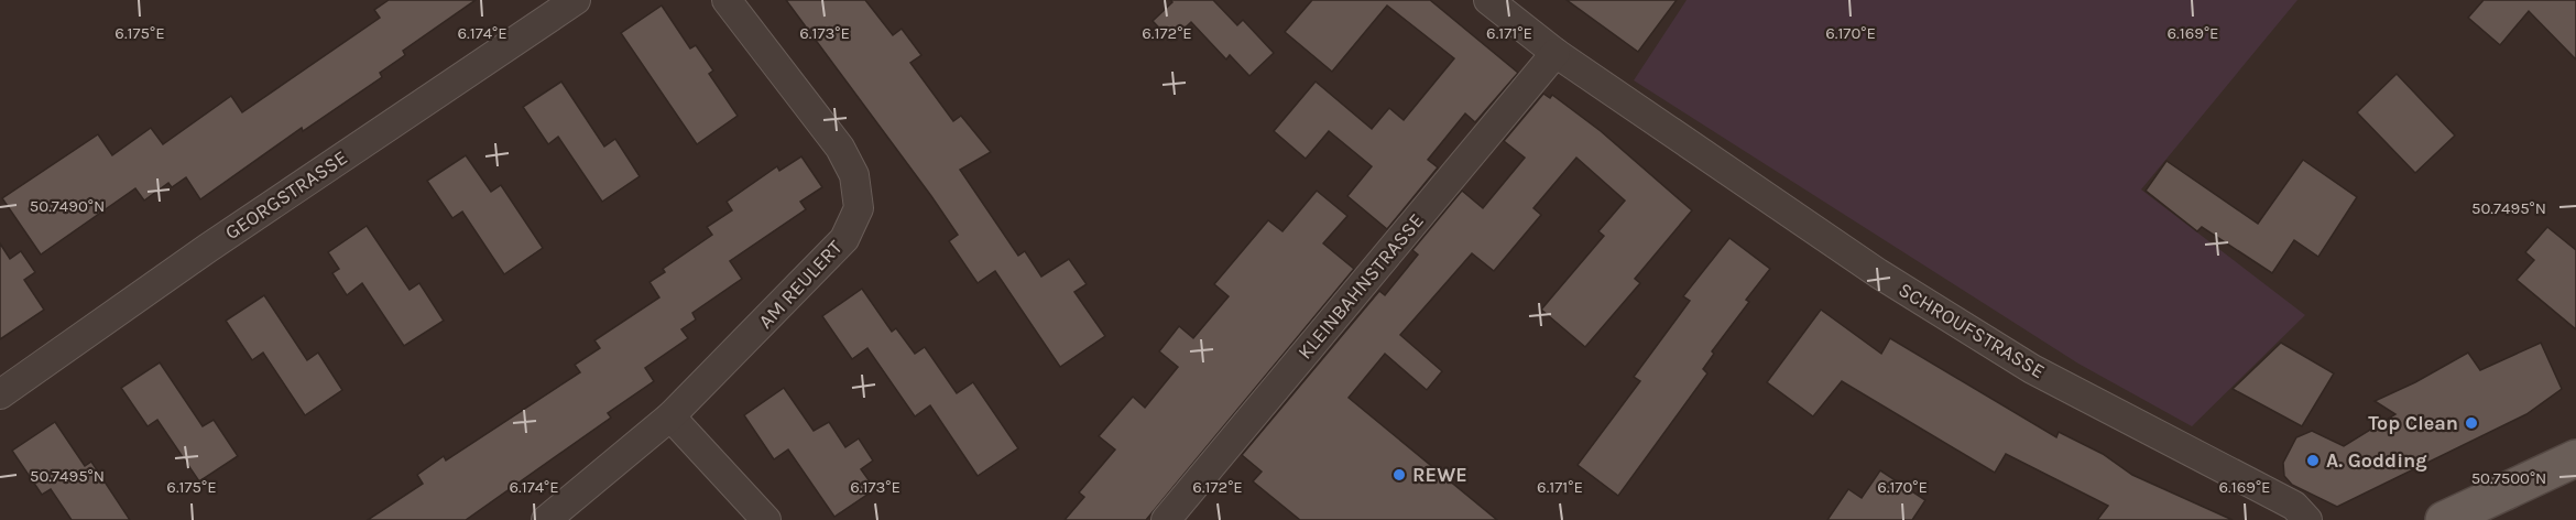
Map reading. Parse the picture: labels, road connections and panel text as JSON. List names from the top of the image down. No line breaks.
{"streets":{"street":["GEORGSTRASSE","AM REULERT","KLEINBAHNSTRASSE","SCHROUFSTRASSE"]},"crossings":[["KLEINBAHNSTRASSE","SCHROUFSTRASSE"]],"places":["Top Clean","A. Godding","REWE"],"coordinates":["6.175°E","6.174°E","6.173°E","6.172°E","6.171°E","6.170°E","6.169°E","50.7490°N","50.7495°N","50.7500°N"]}
